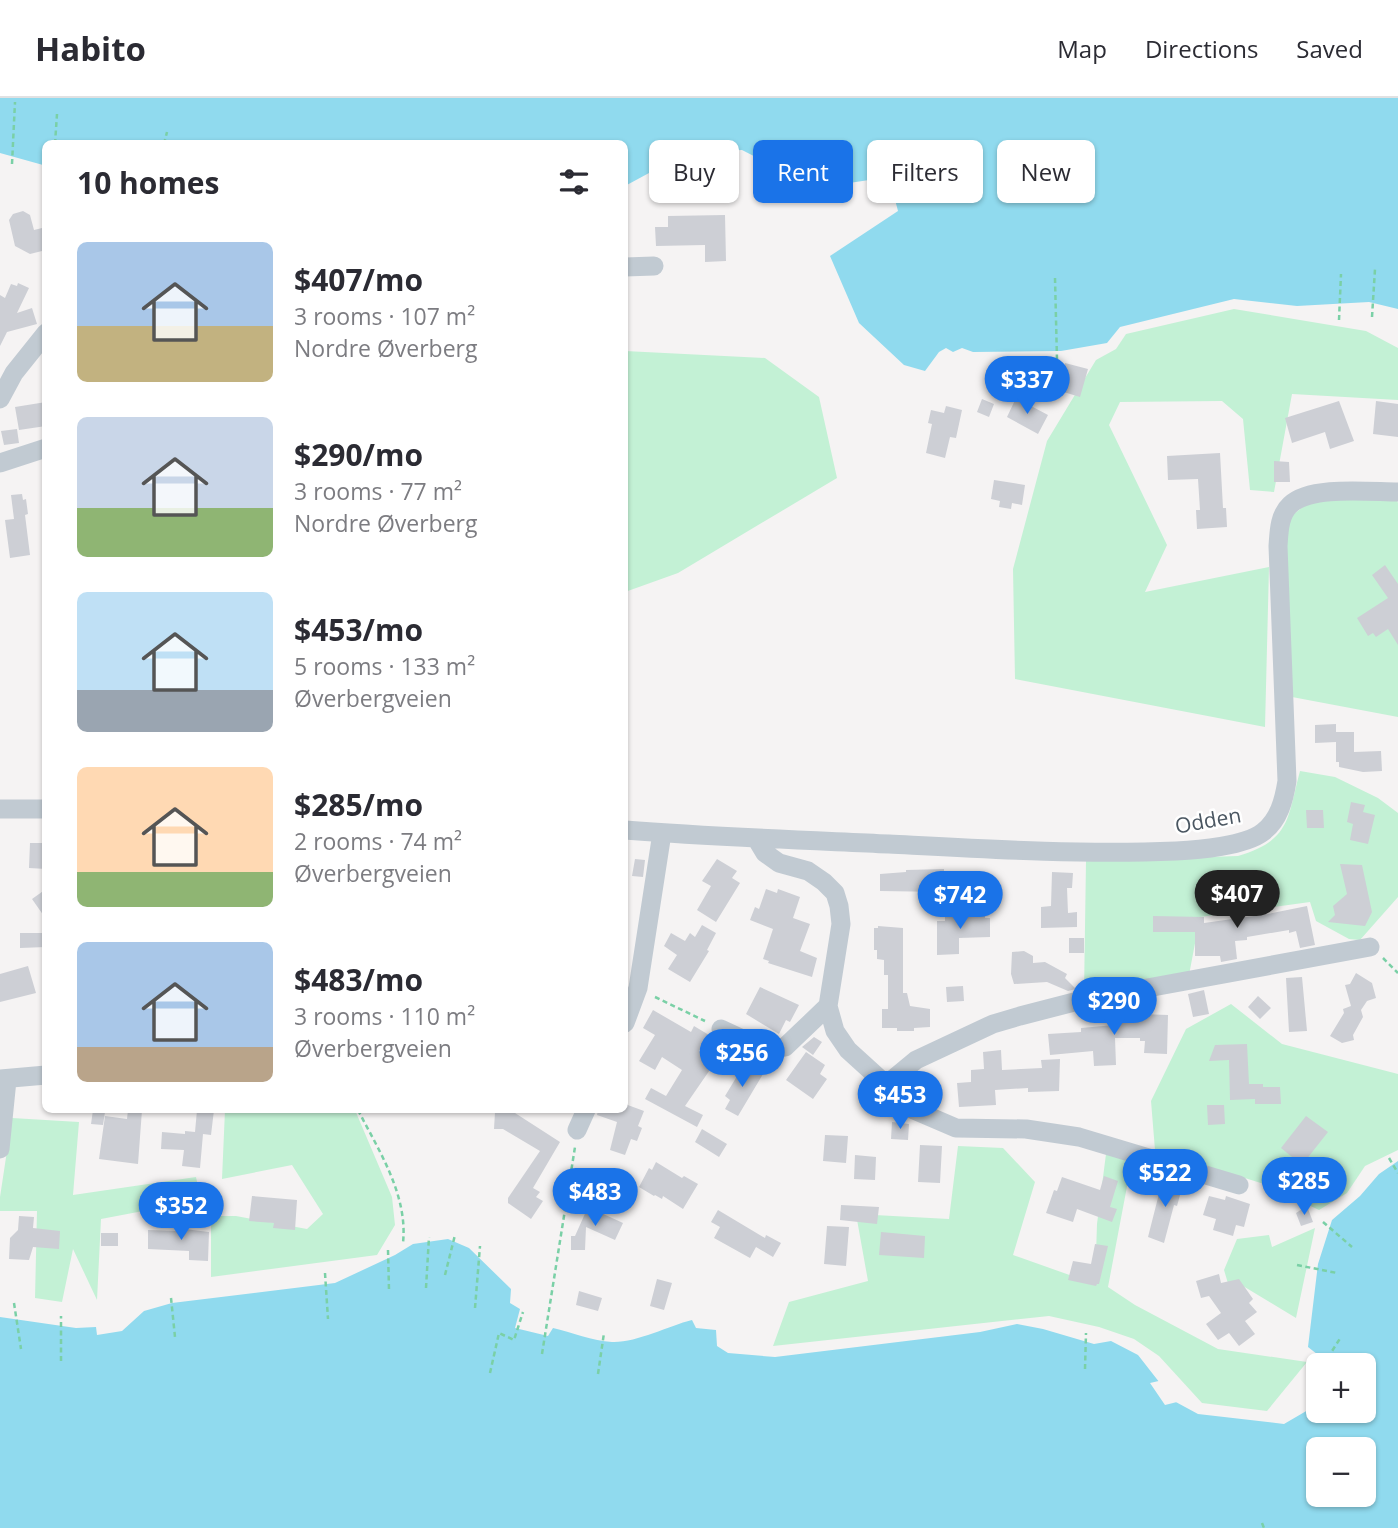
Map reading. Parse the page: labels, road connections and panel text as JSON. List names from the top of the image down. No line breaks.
{"streets":{"street":["Odden"]},"page":{"header":"Habito","nav":["Map","Directions","Saved"],"chip":["Buy","Rent","Filters","New"],"heading":"10 homes","list":[{"name":"$407/mo","note":"3 rooms · 107 m² · Nordre Øverberg"},{"name":"$290/mo","note":"3 rooms · 77 m² · Nordre Øverberg"},{"name":"$453/mo","note":"5 rooms · 133 m² · Øverbergveien"},{"name":"$285/mo","note":"2 rooms · 74 m² · Øverbergveien"},{"name":"$483/mo","note":"3 rooms · 110 m² · Øverbergveien"}],"price":["$337","$407","$742","$290","$256","$453","$522","$285","$483","$352"],"map_buttons":["+","−"]}}
